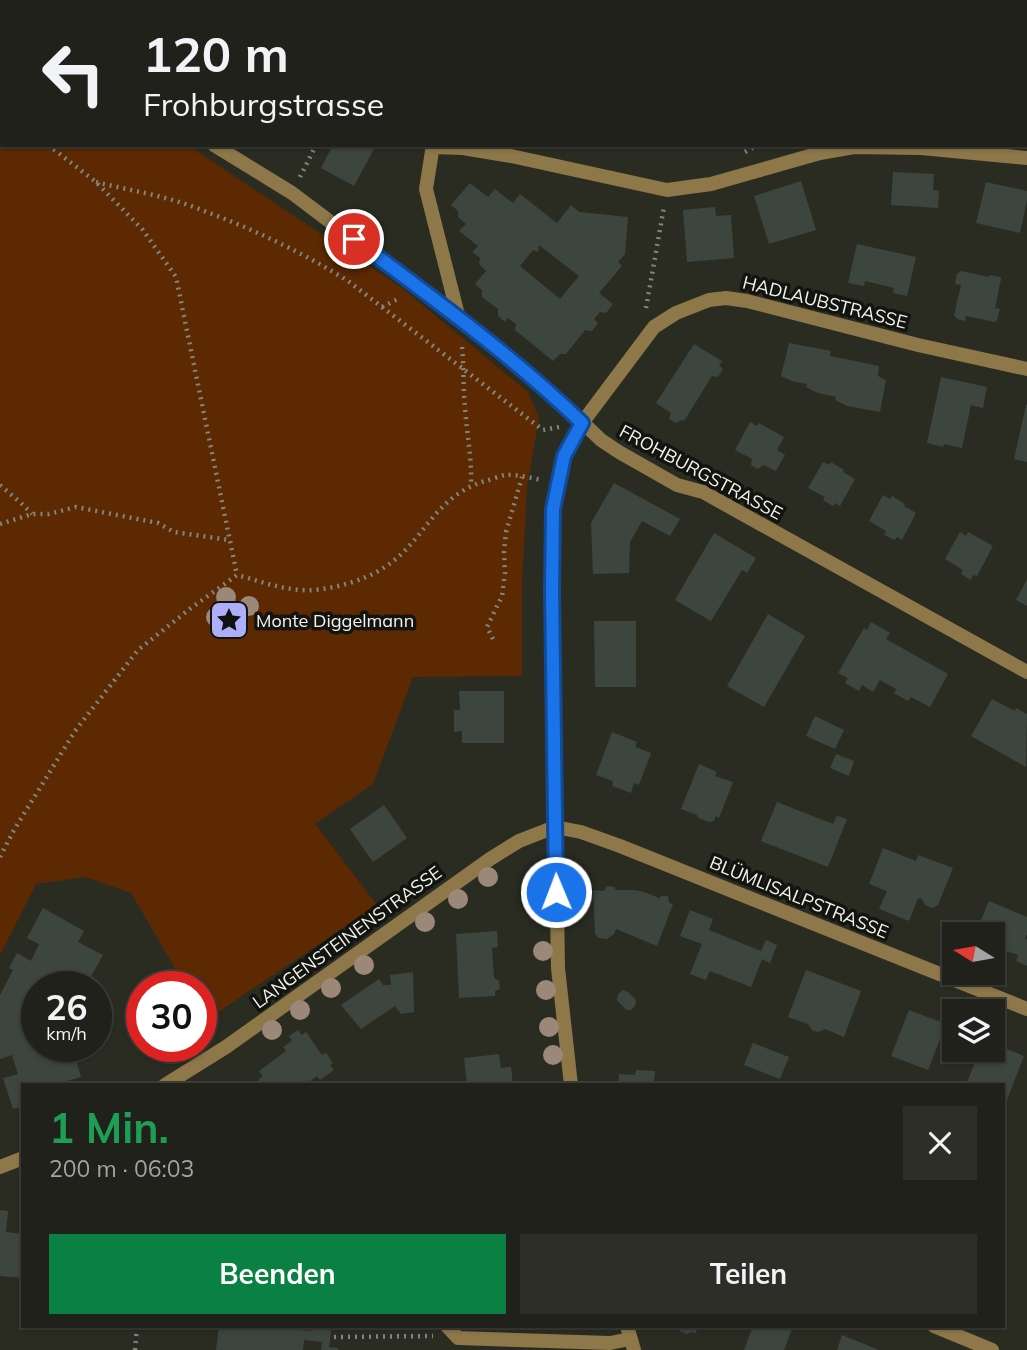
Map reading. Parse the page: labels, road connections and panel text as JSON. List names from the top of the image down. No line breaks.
{"streets":{"street":["HADLAUBSTRASSE","FROHBURGSTRASSE","BLÜMLISALPSTRASSE","LANGENSTEINENSTRASSE"]},"crossings":[["HADLAUBSTRASSE","FROHBURGSTRASSE"],["HADLAUBSTRASSE","BLÜMLISALPSTRASSE"],["HADLAUBSTRASSE","LANGENSTEINENSTRASSE"],["BLÜMLISALPSTRASSE","LANGENSTEINENSTRASSE"]],"places":{"place":["Monte Diggelmann"]},"north":"left","page":{"turn":["120 m","Frohburgstrasse"],"speed":"26 km/h","limit":"30","heading":["1 Min.","200 m · 06:03"],"buttons":["Beenden","Teilen"]}}
